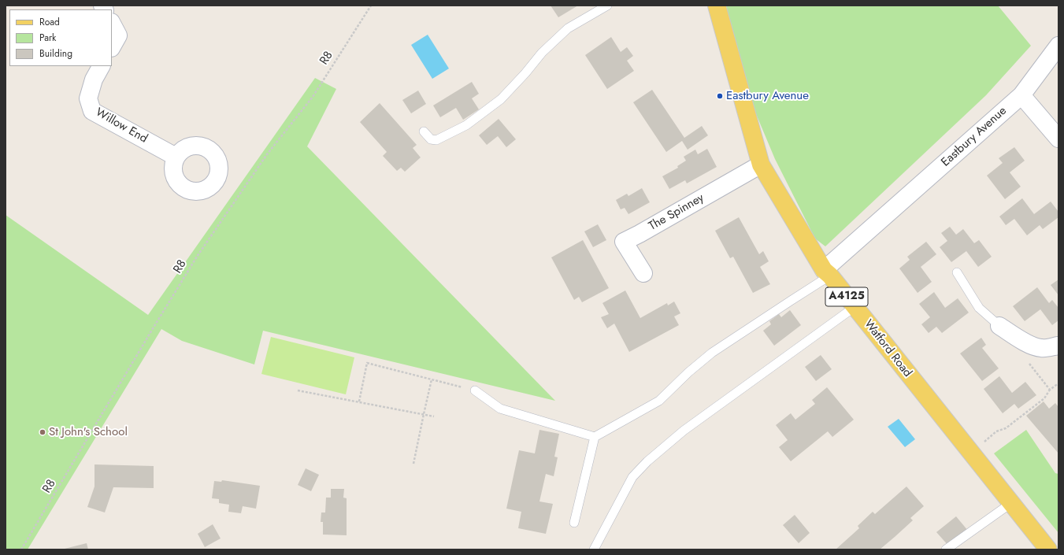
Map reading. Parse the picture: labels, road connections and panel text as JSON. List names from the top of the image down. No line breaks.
{"streets":{"main road":["A4125","Watford Road"],"street":["Willow End","Eastbury Avenue","The Spinney"],"path":["R8"]},"crossings":[["Eastbury Avenue","Watford Road"],["The Spinney","Watford Road"]],"places":["Eastbury Avenue","St John's School"],"legend":["Road","Park","Building"]}
